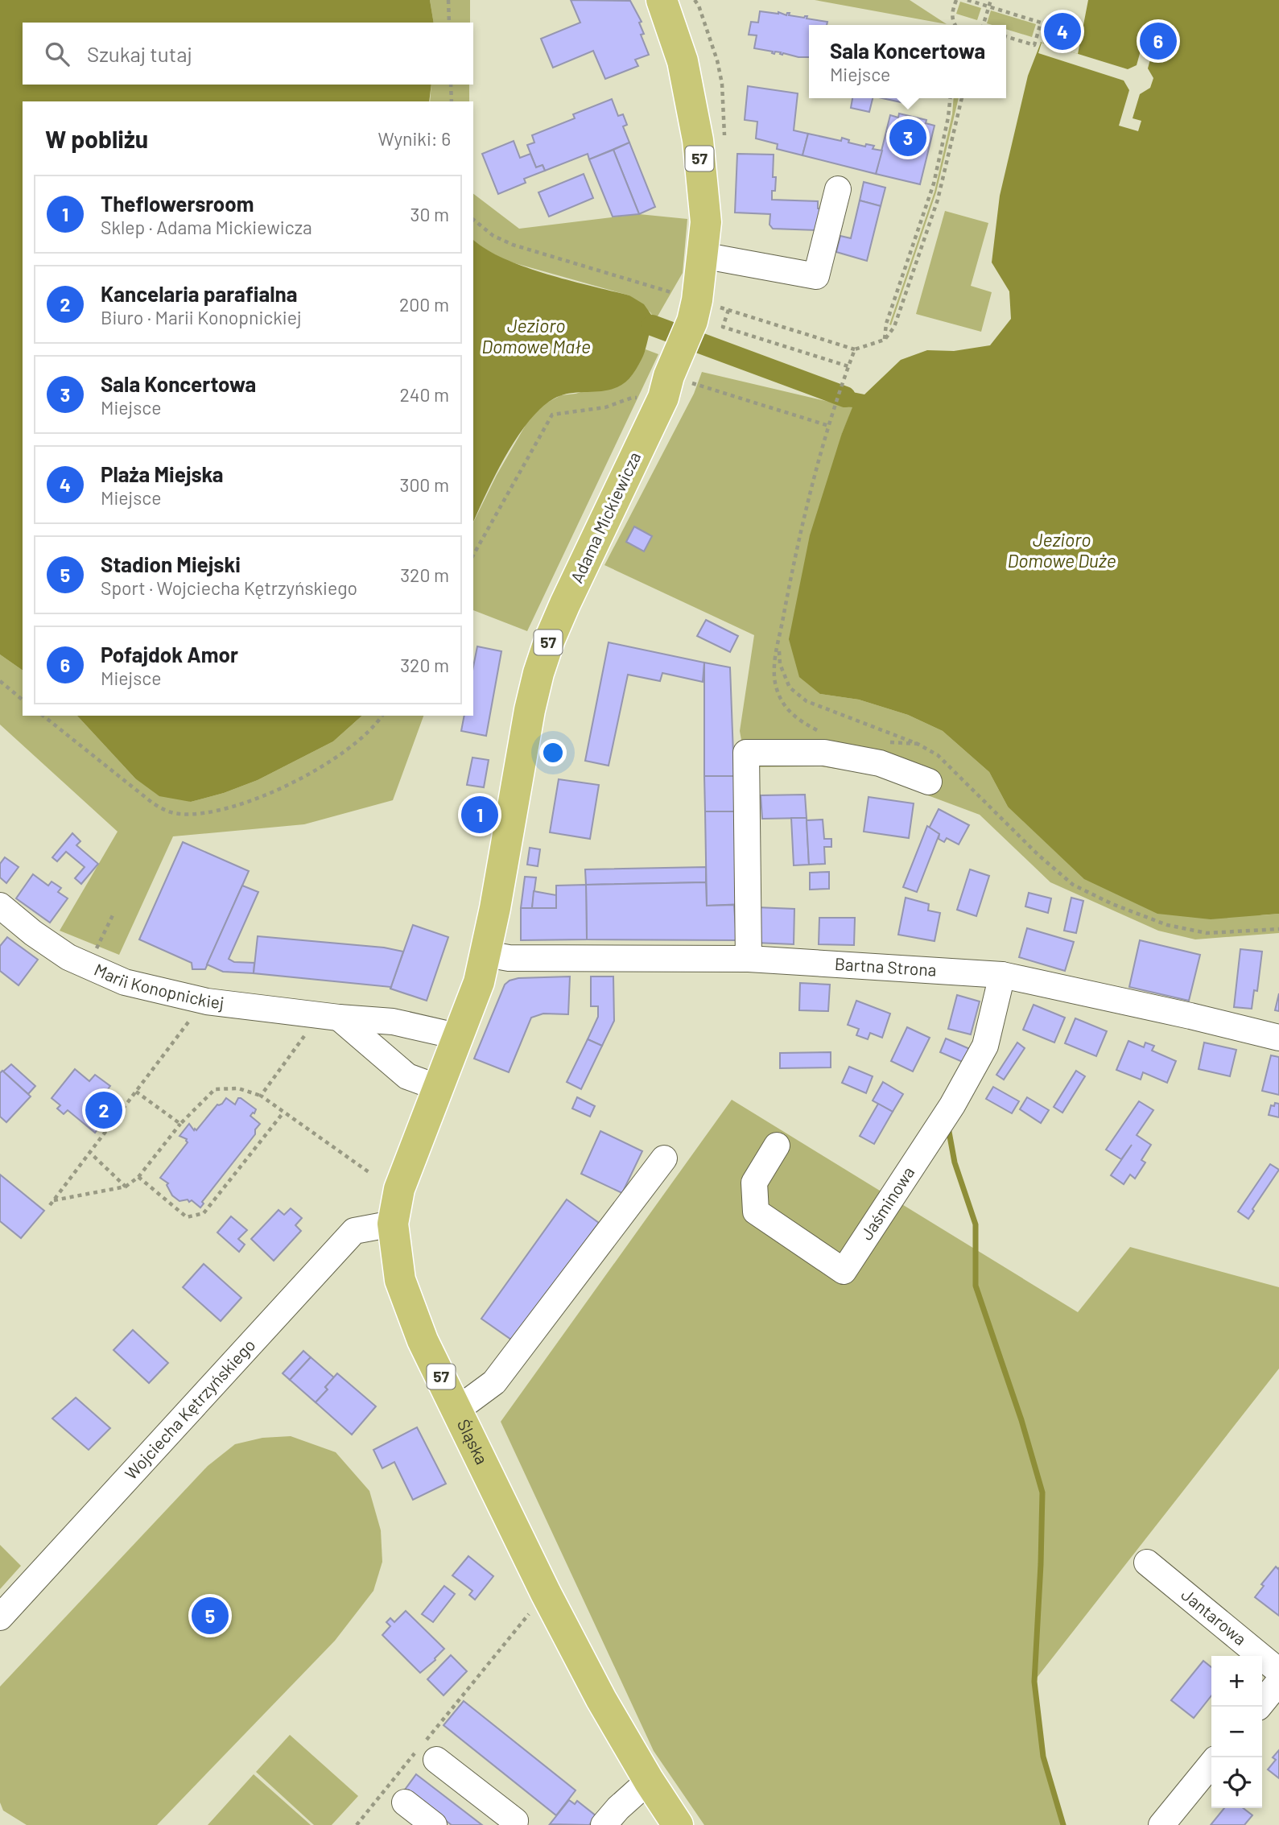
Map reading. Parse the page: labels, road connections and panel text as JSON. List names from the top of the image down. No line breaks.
{"streets":{"main road":["57","Adama Mickiewicza","Śląska"],"street":["Bartna Strona","Marii Konopnickiej","Jaśminowa","Wojciecha Kętrzyńskiego","Jantarowa"]},"crossings":[["Adama Mickiewicza","Bartna Strona"],["Adama Mickiewicza","Marii Konopnickiej"],["Adama Mickiewicza","Śląska"],["Bartna Strona","Jaśminowa"],["Marii Konopnickiej","Śląska"],["Wojciecha Kętrzyńskiego","Śląska"]],"water":["Jezioro Domowe Małe","Jezioro Domowe Duże"],"page":{"pins":["4","6","3","1","2","5"],"search":"Szukaj tutaj","popup":["Sala Koncertowa","Miejsce"],"heading":["W pobliżu","Wyniki: 6"],"list":[{"mark":"1","name":"Theflowersroom","note":"Sklep · Adama Mickiewicza","value":"30 m"},{"mark":"2","name":"Kancelaria parafialna","note":"Biuro · Marii Konopnickiej","value":"200 m"},{"mark":"3","name":"Sala Koncertowa","note":"Miejsce","value":"240 m"},{"mark":"4","name":"Plaża Miejska","note":"Miejsce","value":"300 m"},{"mark":"5","name":"Stadion Miejski","note":"Sport · Wojciecha Kętrzyńskiego","value":"320 m"},{"mark":"6","name":"Pofajdok Amor","note":"Miejsce","value":"320 m"}],"map_buttons":["+","−"]}}
